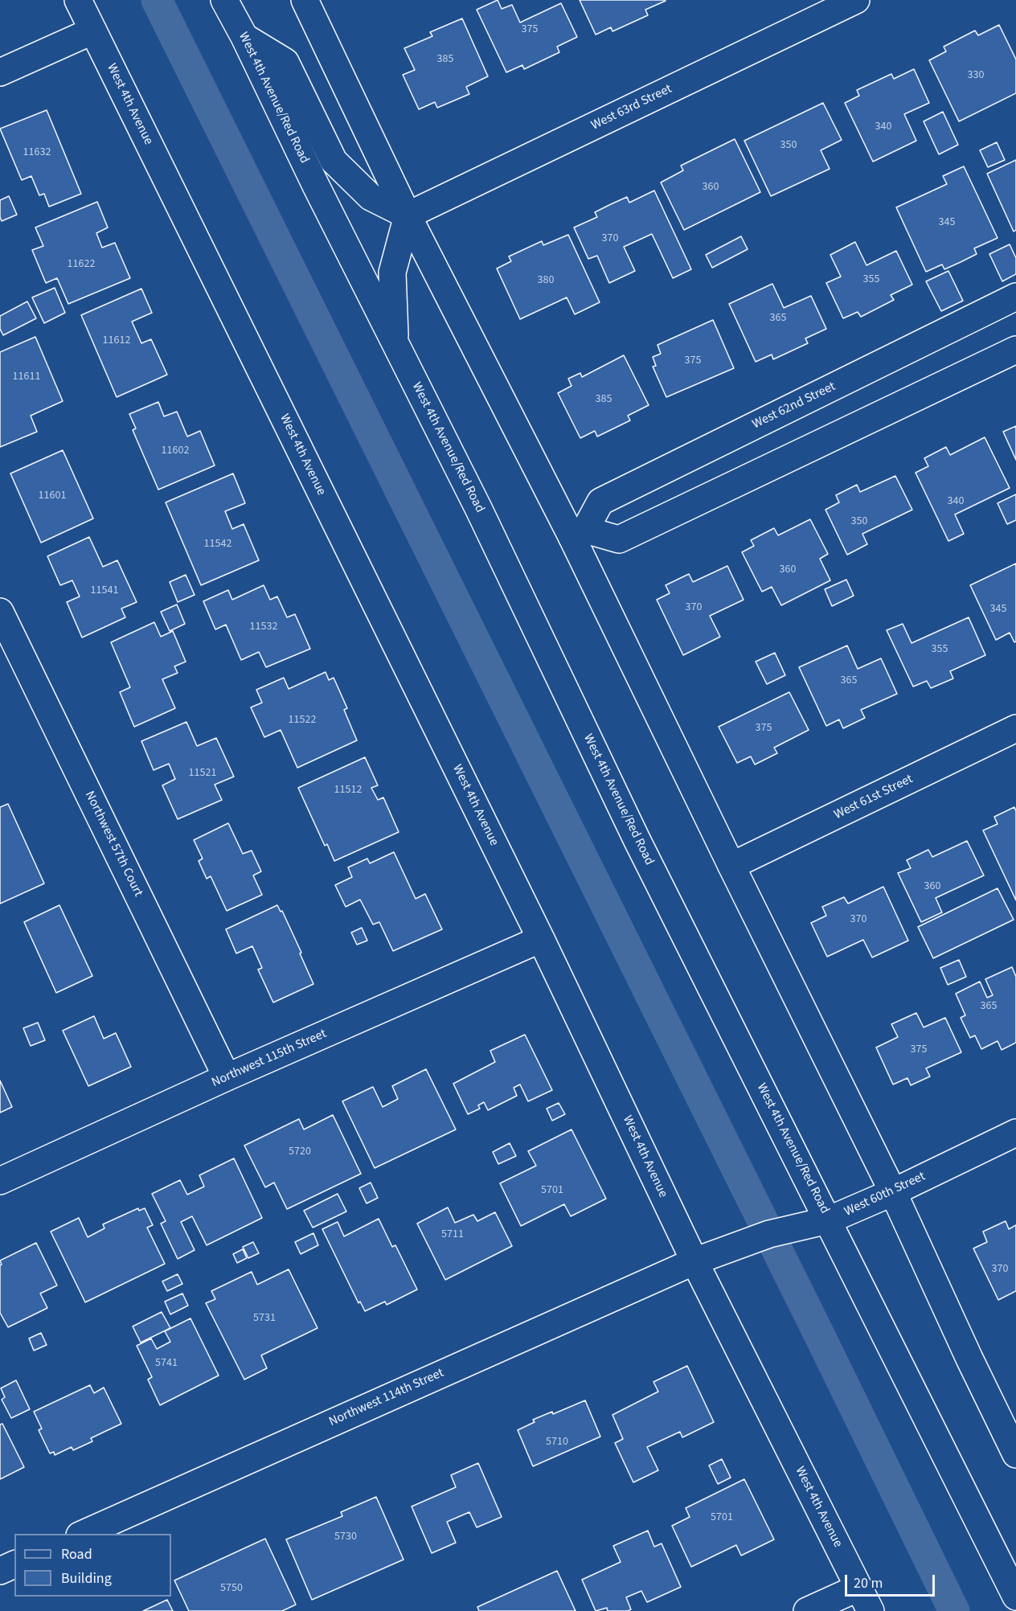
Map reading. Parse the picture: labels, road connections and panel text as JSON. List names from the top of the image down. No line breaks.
{"streets":{"street":["West 4th Avenue/Red Road","West 4th Avenue","West 63rd Street","West 62nd Street","West 61st Street","Northwest 57th Court","Northwest 115th Street","West 60th Street","Northwest 114th Street"]},"crossings":[["West 4th Avenue/Red Road","West 60th Street"],["West 4th Avenue","Northwest 115th Street"],["West 4th Avenue","West 60th Street"],["West 4th Avenue","Northwest 114th Street"],["Northwest 57th Court","Northwest 115th Street"],["West 60th Street","Northwest 114th Street"]],"house_numbers":["375","385","330","340","350","11632","360","345","370","11622","355","380","365","11612","375","11611","385","11602","11601","340","350","11542","360","11541","370","345","11532","355","365","11522","375","11521","11512","360","370","365","375","5720","5701","5711","370","5731","5741","5710","5701","5730","5750"],"legend":["Road","Building"],"scale_bar":"20 m"}
